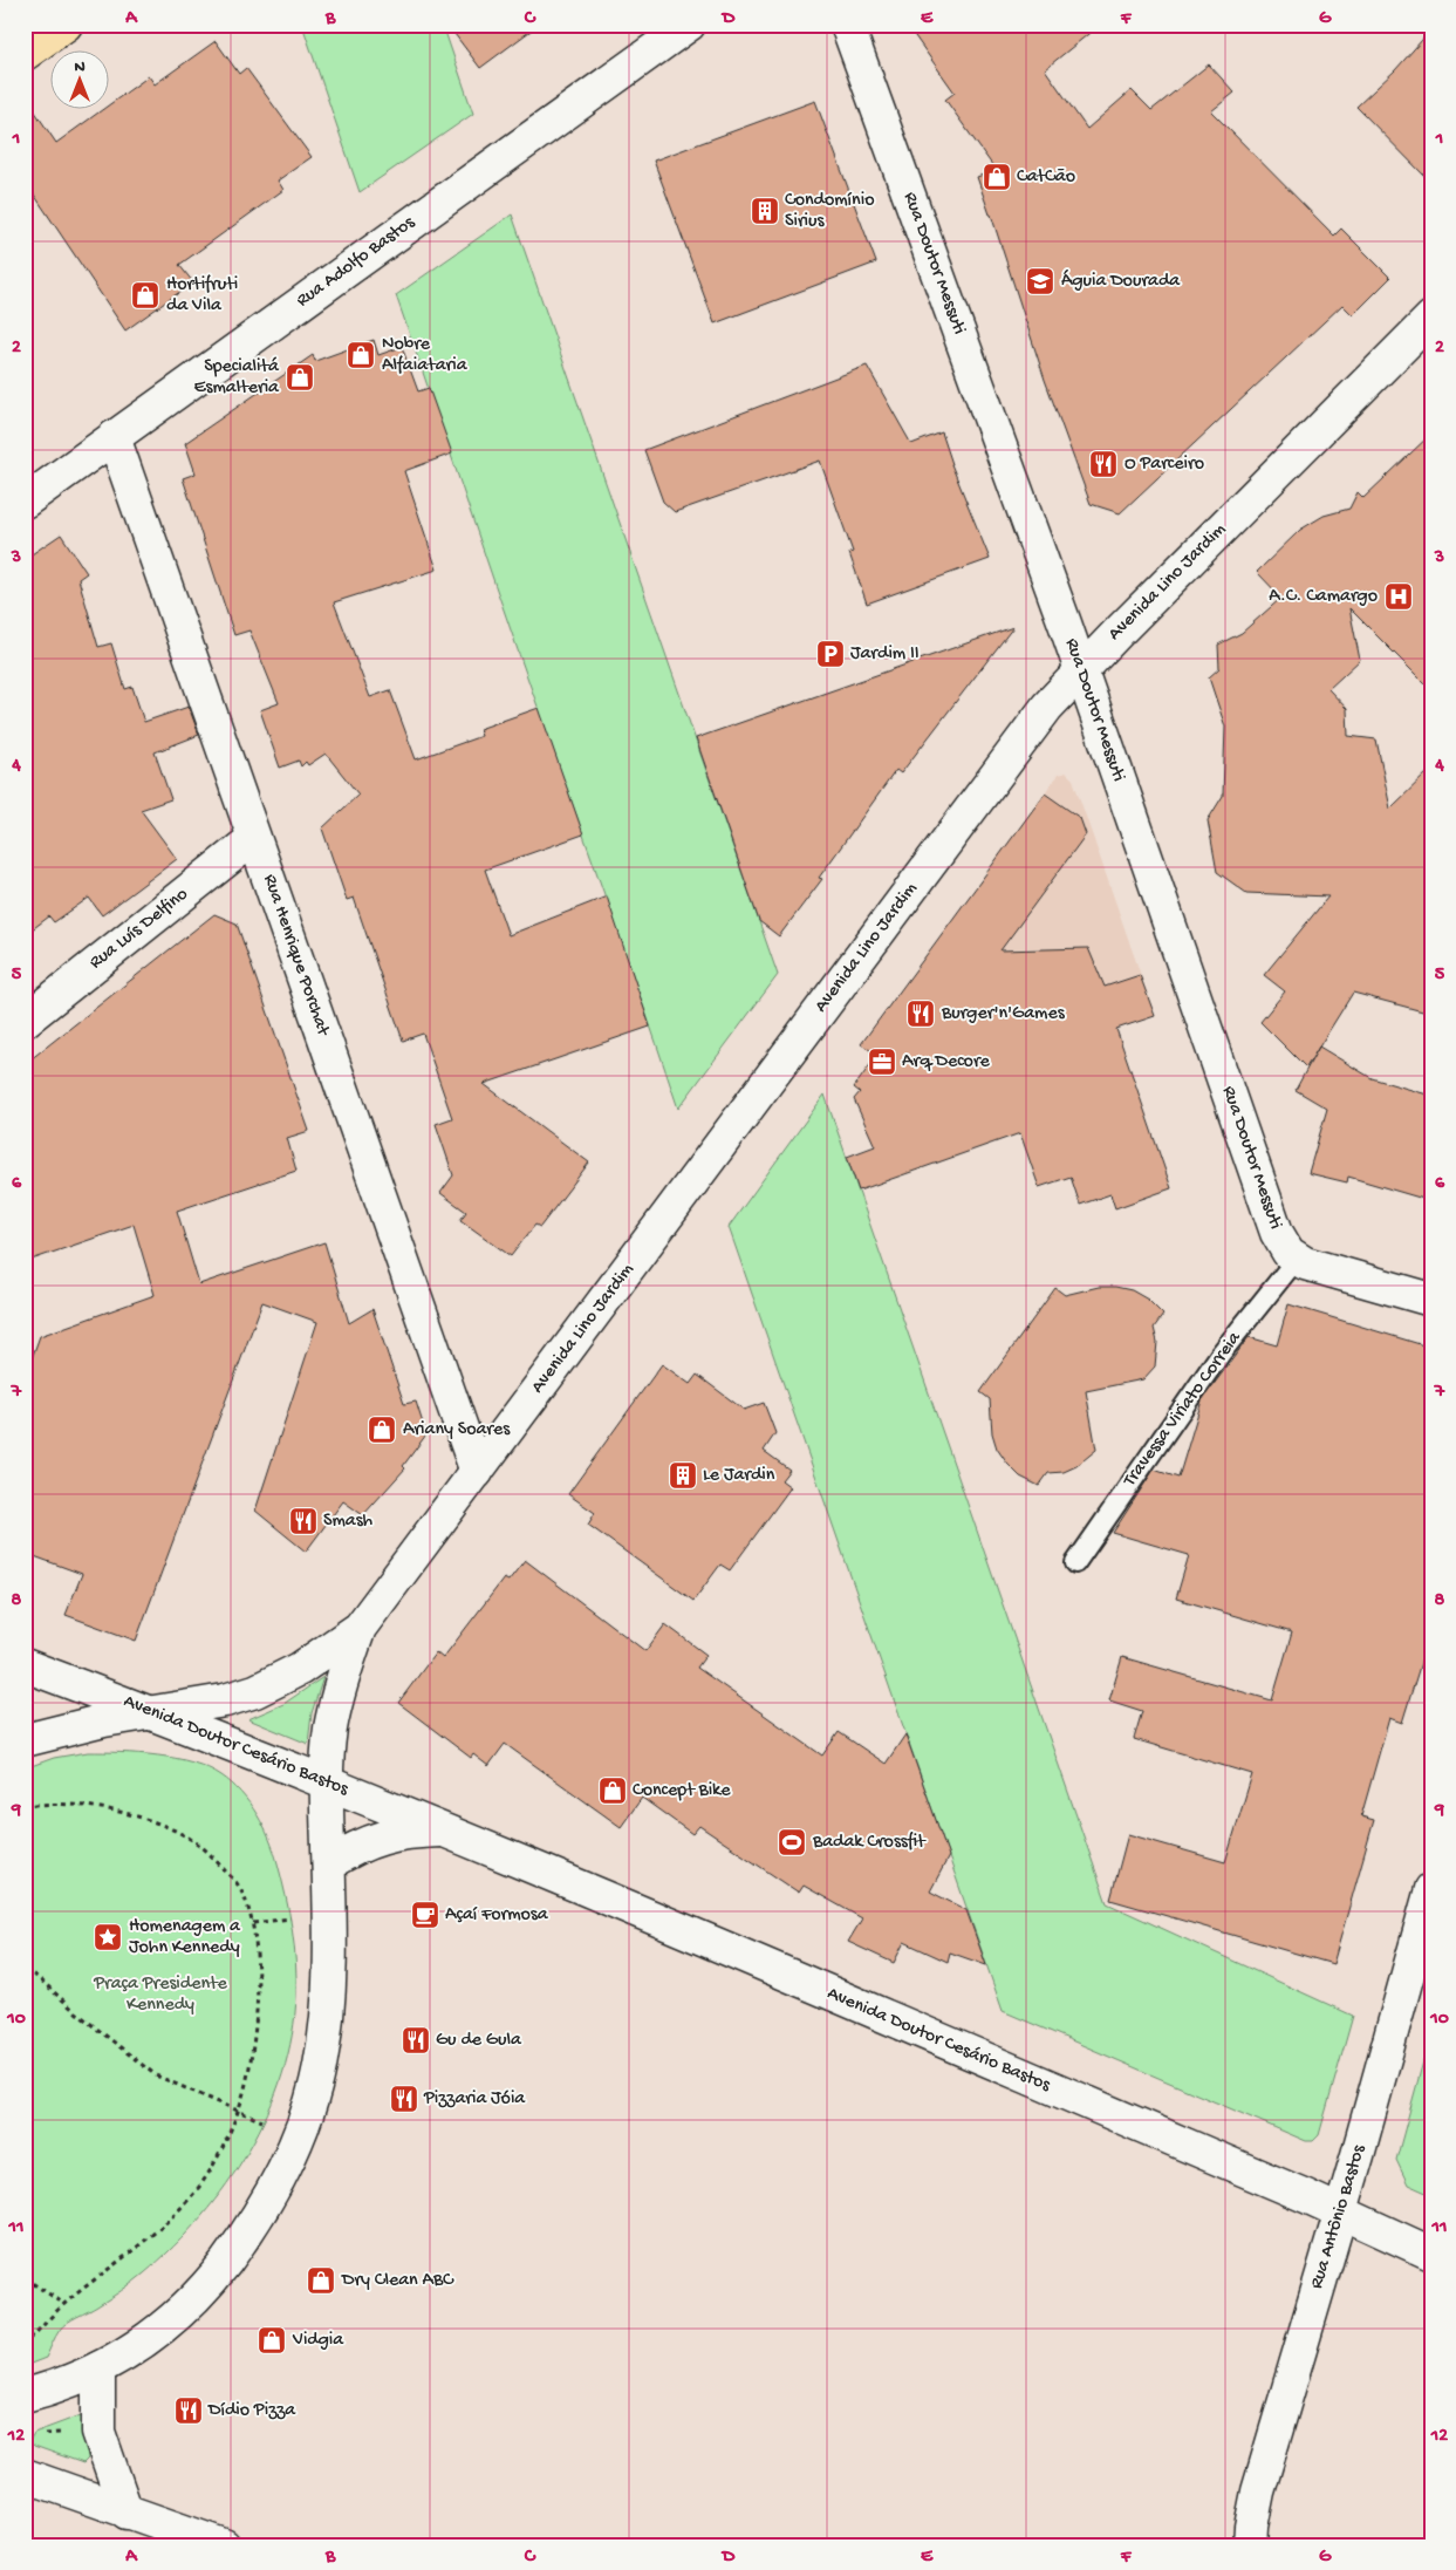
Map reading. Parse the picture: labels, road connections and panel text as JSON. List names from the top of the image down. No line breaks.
{"streets":{"street":["Rua Adolfo Bastos","Rua Doutor Messuti","Avenida Lino Jardim","Rua Luís Delfino","Rua Henrique Porchat","Avenida Doutor Cesário Bastos","Rua Antônio Bastos"],"lane":["Travessa Viriato Correia"]},"crossings":[["Rua Adolfo Bastos","Rua Henrique Porchat"],["Rua Doutor Messuti","Avenida Lino Jardim"],["Rua Doutor Messuti","Travessa Viriato Correia"],["Avenida Lino Jardim","Rua Henrique Porchat"],["Avenida Lino Jardim","Avenida Doutor Cesário Bastos"],["Rua Luís Delfino","Rua Henrique Porchat"],["Avenida Doutor Cesário Bastos","Rua Antônio Bastos"]],"parks":["Praça Presidente Kennedy"],"places":{"shop":["CatCão","Hortifruti da Vila","Nobre Alfaiataria","Specialitá Esmalteria","Ariany Soares","Concept Bike","Dry Clean ABC","Vidgia"],"building":["Condomínio Sirius","Le Jardin"],"school or university":["Águia Dourada"],"restaurant":["O Parceiro","Burger'n'Games","Smash","Gu de Gula","Pizzaria Jóia","Dídio Pizza"],"hospital":["A.C. Camargo"],"parking":["Jardim II"],"office":["Arq Decore"],"sports":["Badak Crossfit"],"cafe":["Açaí Formosa"],"place":["Homenagem a John Kennedy"]},"north":"top","grid":{"columns":["A","B","C","D","E","F","G"],"rows":["1","2","3","4","5","6","7","8","9","10","11","12"]}}
